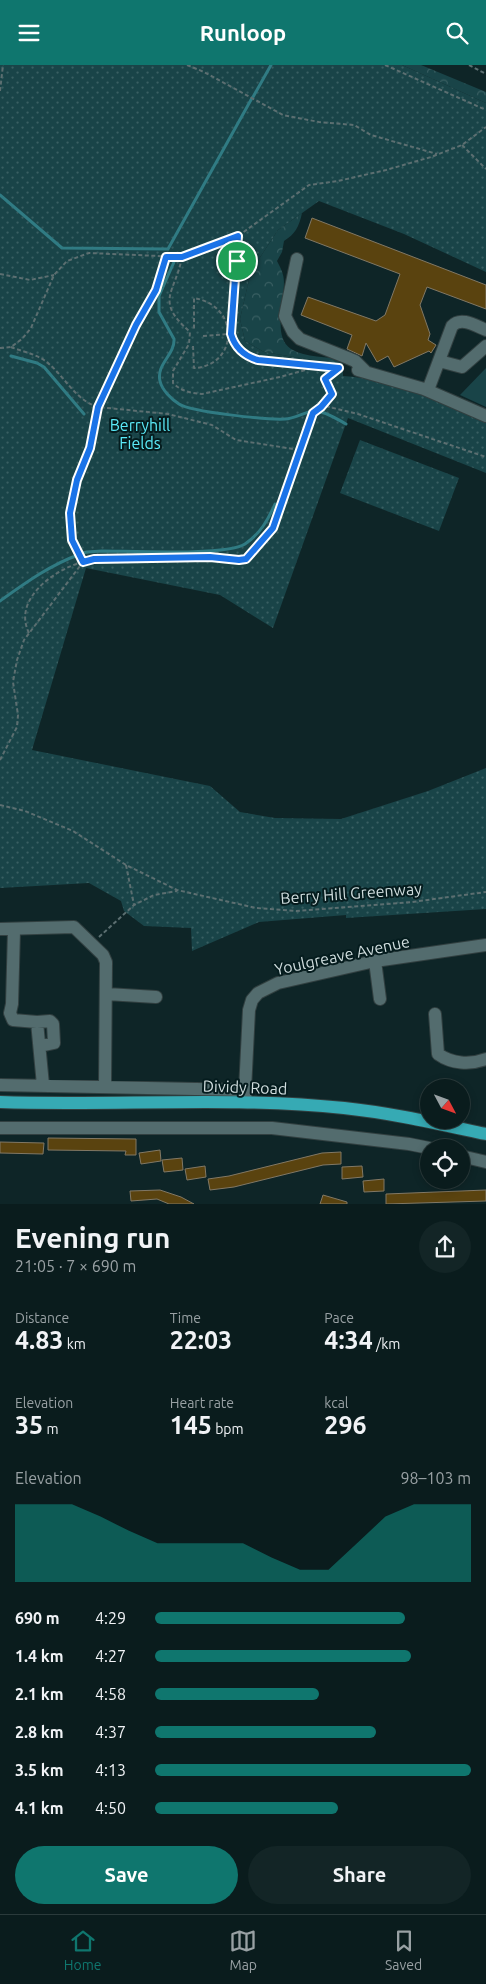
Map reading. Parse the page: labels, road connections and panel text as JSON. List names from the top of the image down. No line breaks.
{"streets":{"main road":["Dividy Road"],"street":["Youlgreave Avenue"],"path":["Berry Hill Greenway"]},"crossings":[["Youlgreave Avenue","Dividy Road"]],"parks":["Berryhill Fields"],"north":"bottom right","page":{"header":"Runloop","heading":["Evening run","21:05 · 7 × 690 m"],"stats":[["Distance","4.83 km"],["Time","22:03"],["Pace","4:34 /km"],["Elevation","35 m"],["Heart rate","145 bpm"],["kcal","296"]],"chart":["Elevation","98–103 m"],"list":[{"name":"690 m","note":"4:29"},{"name":"1.4 km","note":"4:27"},{"name":"2.1 km","note":"4:58"},{"name":"2.8 km","note":"4:37"},{"name":"3.5 km","note":"4:13"},{"name":"4.1 km","note":"4:50"}],"buttons":["Save","Share"],"tabs":["Home","Map","Saved"]}}
